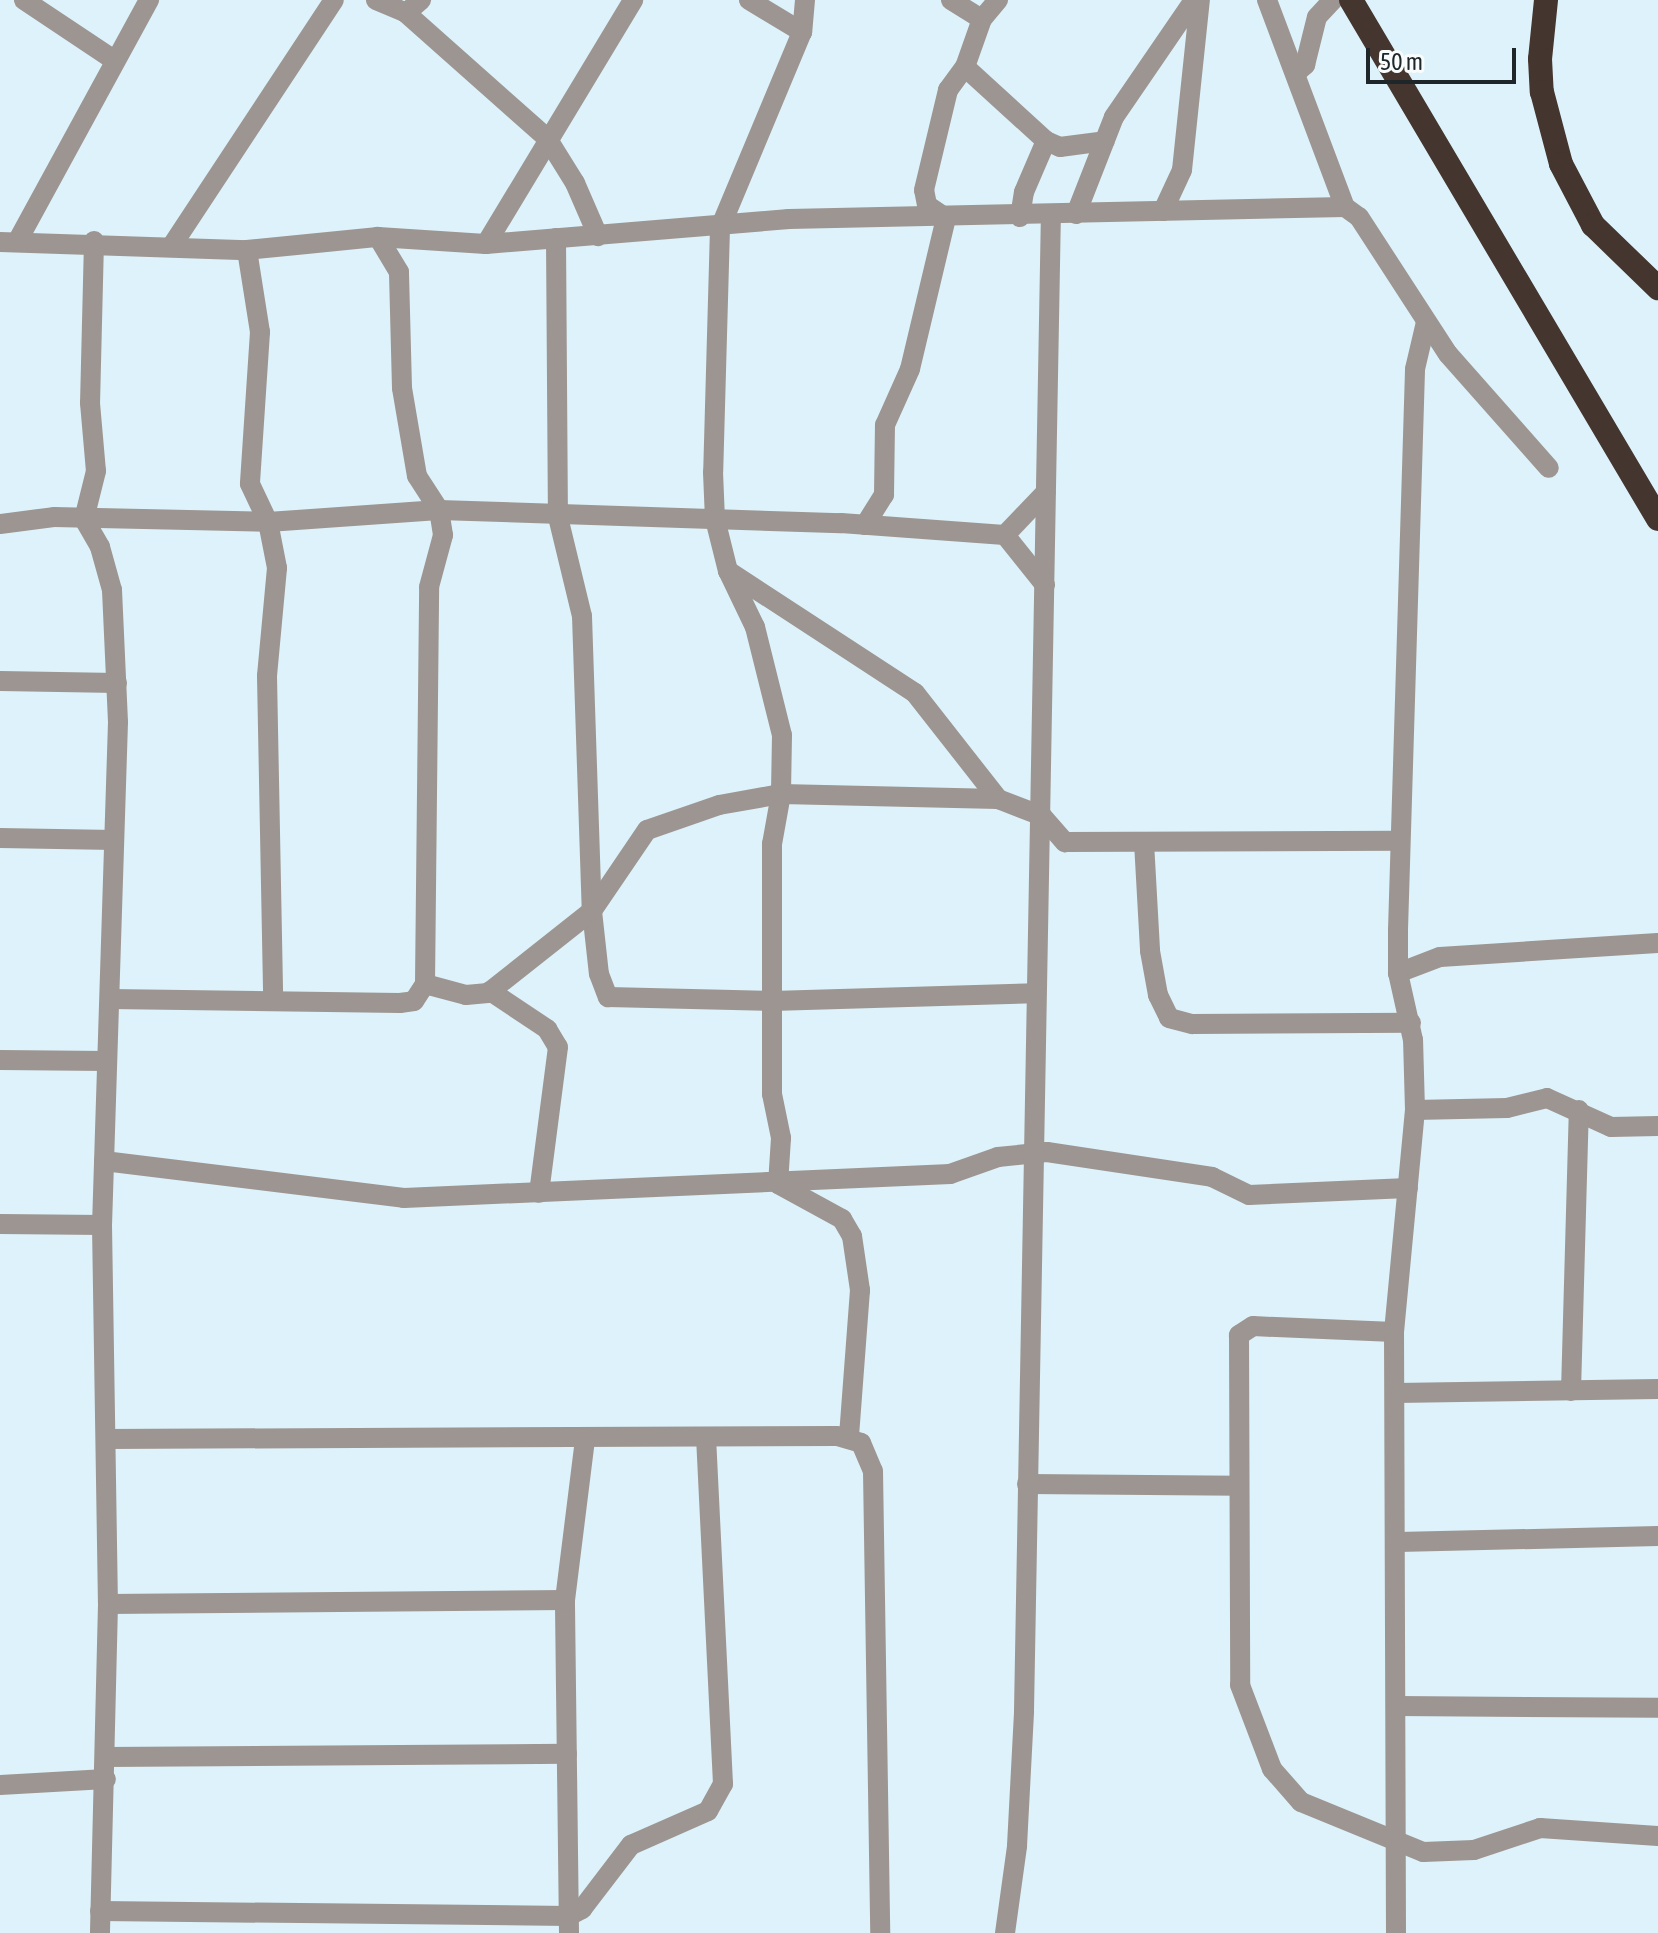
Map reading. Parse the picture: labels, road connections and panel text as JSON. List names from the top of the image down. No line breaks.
{"scale_bar":"50 m"}
